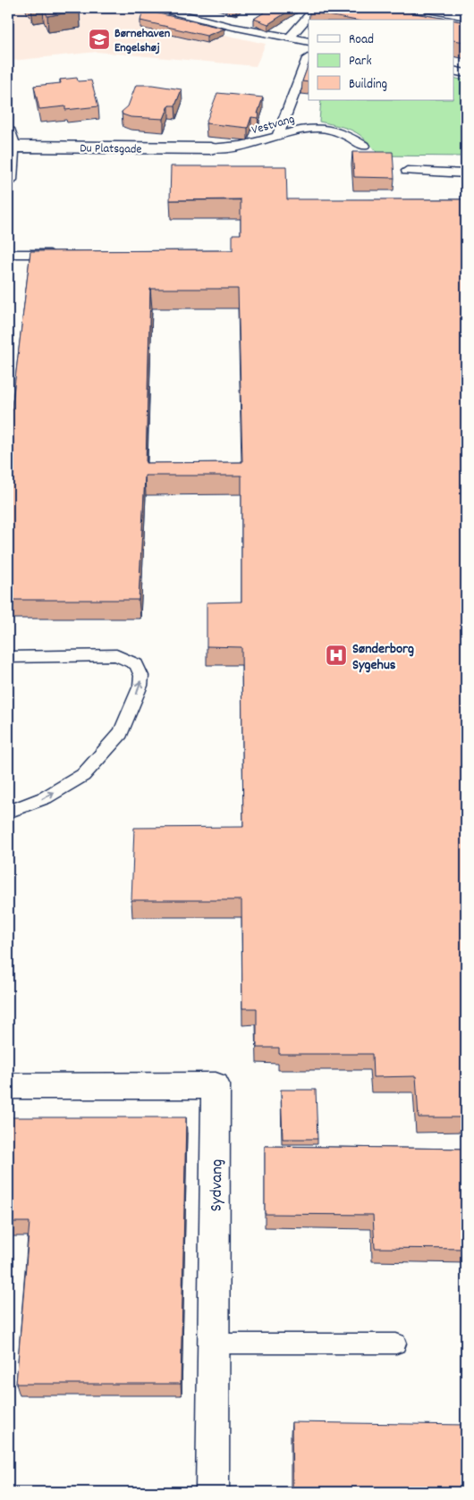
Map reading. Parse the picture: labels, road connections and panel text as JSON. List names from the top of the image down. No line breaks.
{"streets":{"street":["Du Platsgade","Sydvang"],"lane":["Vestvang"]},"crossings":[["Vestvang","Du Platsgade"]],"places":{"school or university":["Børnehaven Engelshøj"],"hospital":["Sønderborg Sygehus"]},"legend":["Road","Park","Building"]}
